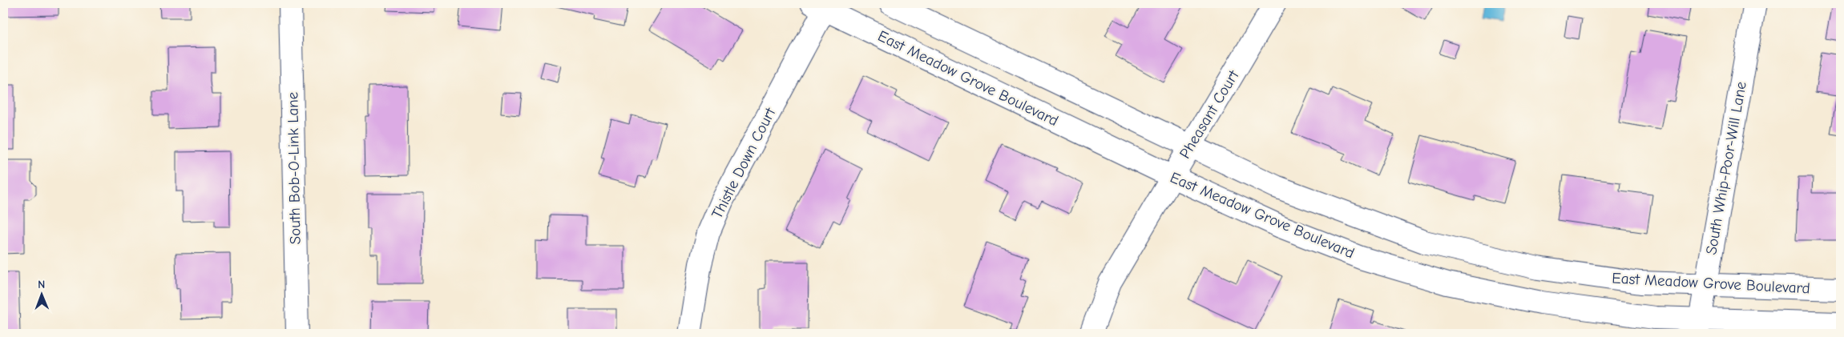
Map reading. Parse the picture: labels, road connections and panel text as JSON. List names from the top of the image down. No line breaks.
{"streets":{"street":["East Meadow Grove Boulevard","Pheasant Court","Thistle Down Court","South Bob-O-Link Lane","South Whip-Poor-Will Lane"]},"crossings":[["East Meadow Grove Boulevard","Pheasant Court"],["East Meadow Grove Boulevard","Thistle Down Court"],["East Meadow Grove Boulevard","South Whip-Poor-Will Lane"]],"north":"top"}
